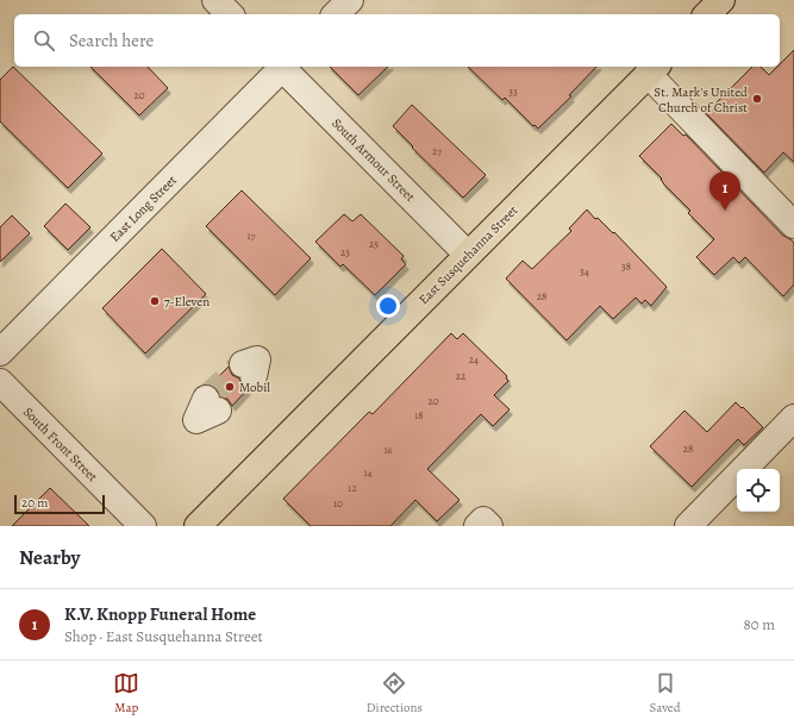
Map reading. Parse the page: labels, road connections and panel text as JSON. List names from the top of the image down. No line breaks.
{"streets":{"main road":["East Susquehanna Street"],"street":["South Armour Street","East Long Street","South Front Street"]},"crossings":[["South Armour Street","East Susquehanna Street"]],"places":["St. Mark's United Church of Christ","7-Eleven","Mobil"],"house_numbers":["33","20","27","17","25","23","38","34","28","24","22","20","18","28","16","14","12","10"],"scale_bar":"20 m","page":{"search":"Search here","pins":"1","scale":"20 m","heading":"Nearby","list":[{"mark":"1","name":"K.V. Knopp Funeral Home","note":"Shop · East Susquehanna Street","value":"80 m"}],"nav":["Map","Directions","Saved"]}}
